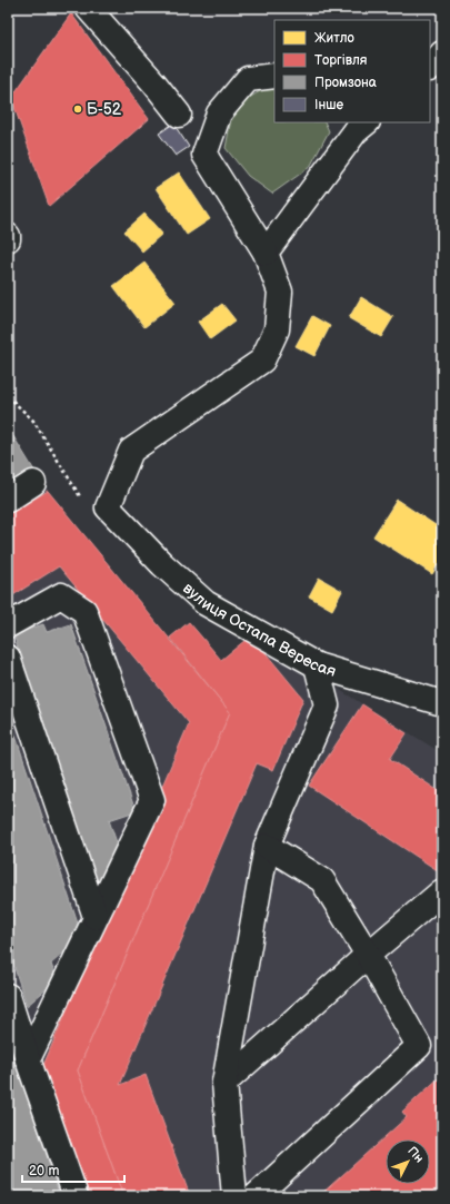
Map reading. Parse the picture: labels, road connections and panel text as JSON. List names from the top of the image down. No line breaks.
{"streets":{"street":["вулиця Остапа Вересая"]},"places":["Б-52"],"legend":["Житло","Торгівля","Промзона","Інше"],"scale_bar":"20 m","north":"top right"}
